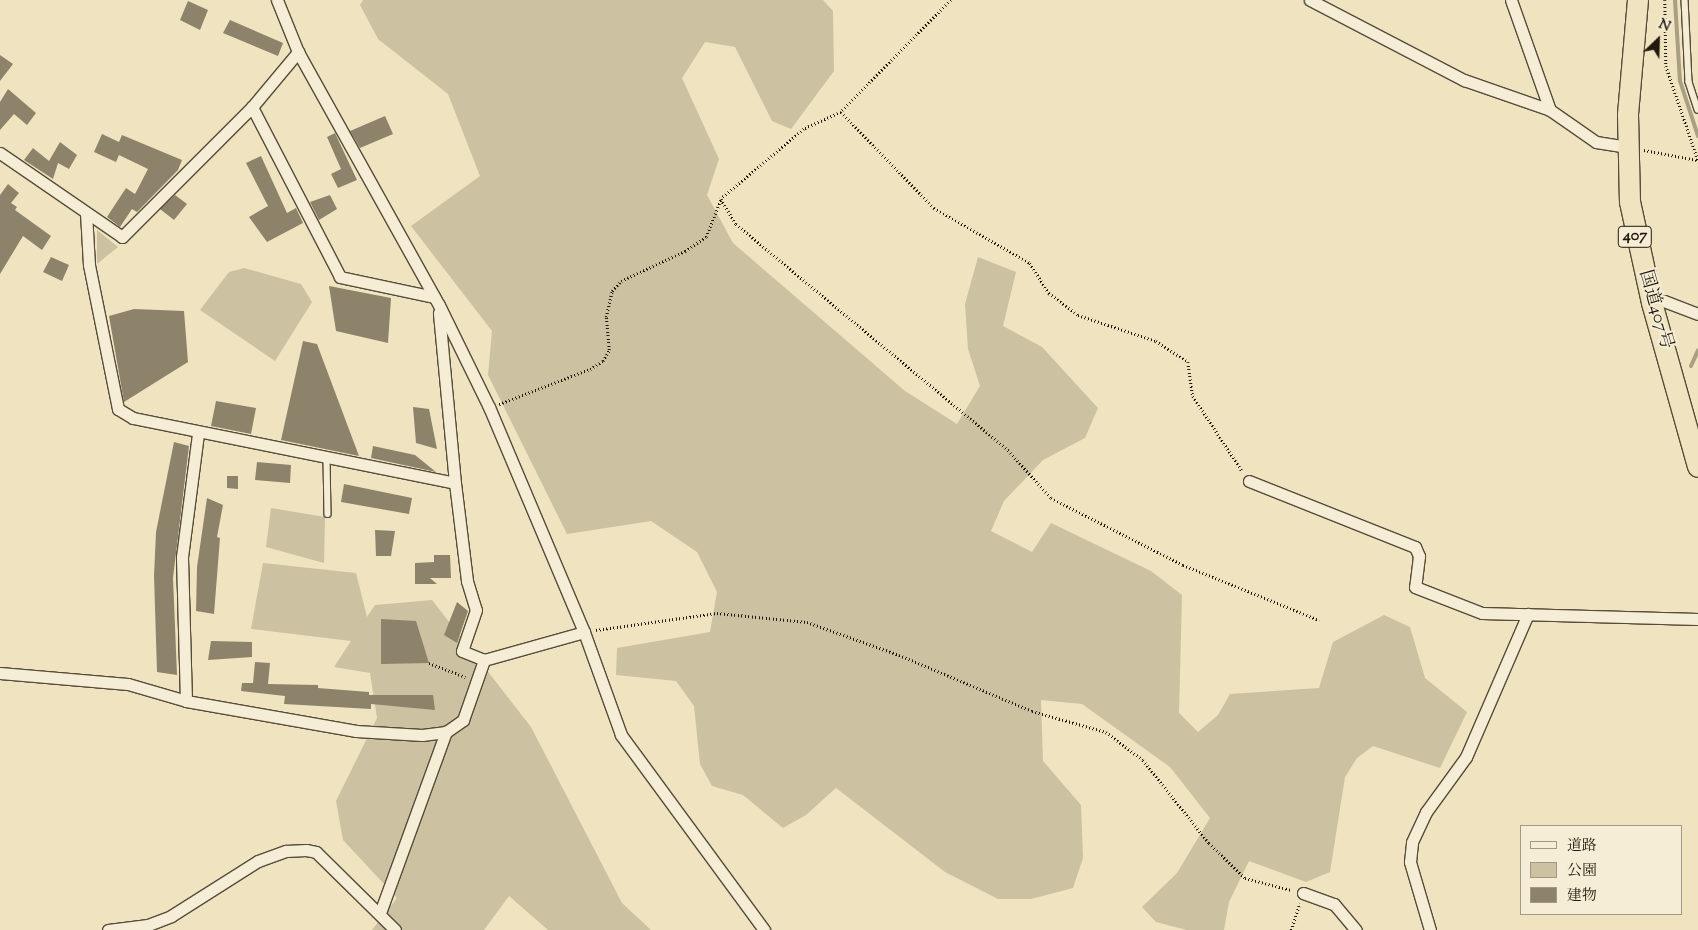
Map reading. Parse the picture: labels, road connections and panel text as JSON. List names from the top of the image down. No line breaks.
{"streets":{"highway":["407","国道407号"]},"legend":["道路","公園","建物"],"north":"top right"}
